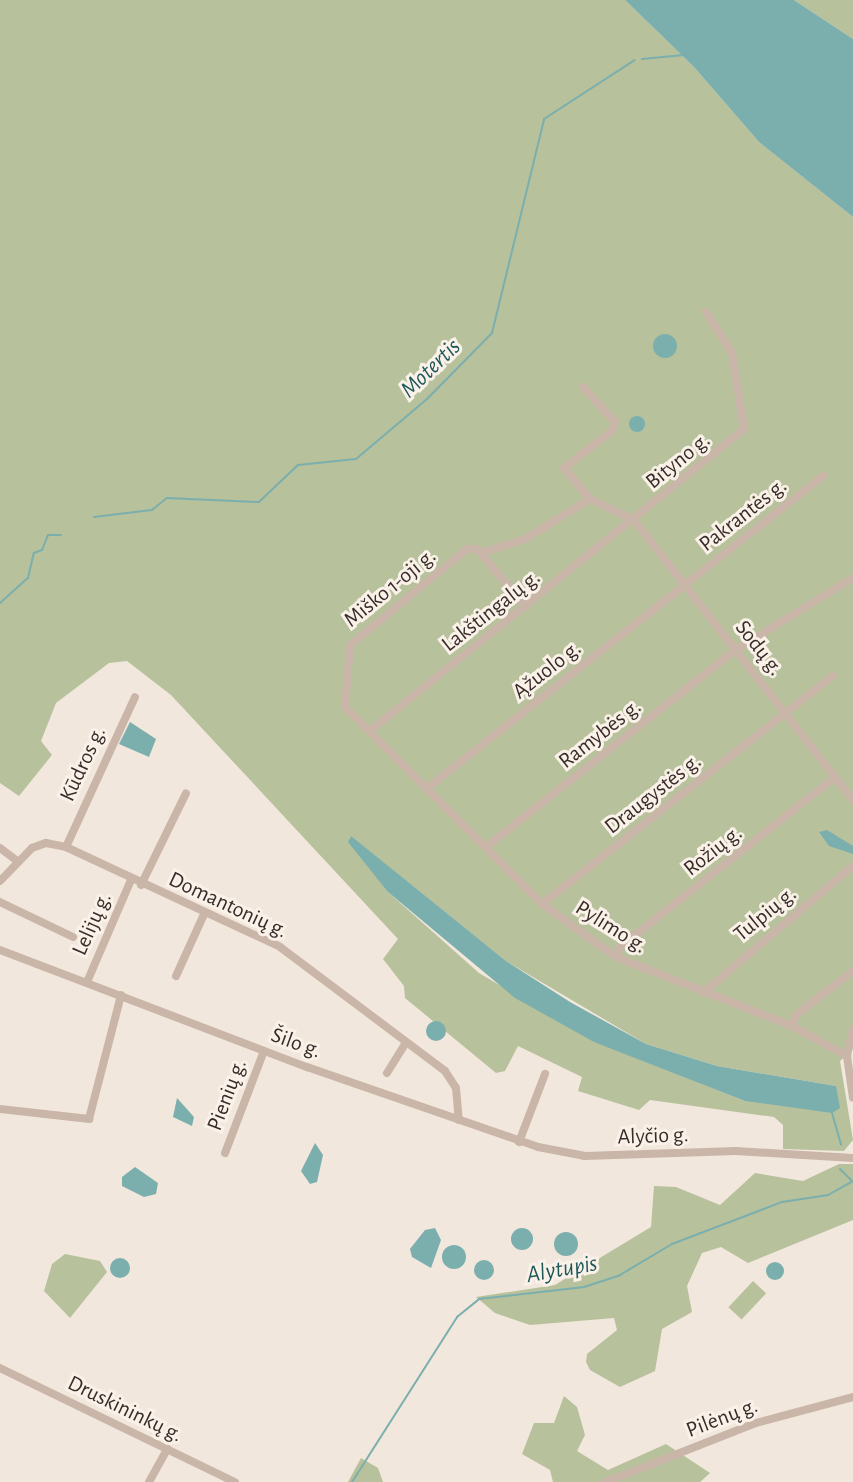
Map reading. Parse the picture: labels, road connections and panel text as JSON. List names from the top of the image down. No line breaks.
{"streets":{"street":["Bityno g.","Pakrantės g.","Miško 1-oji g.","Lakštingalų g.","Sodų g.","Ąžuolo g.","Ramybės g.","Kūdros g.","Draugystės g.","Rožių g.","Domantonių g.","Tulpių g.","Lelijų g.","Pylimo g.","Šilo g.","Pienių g.","Alyčio g.","Druskininkų g.","Pilėnų g."]},"crossings":[["Bityno g.","Lakštingalų g."],["Bityno g.","Sodų g."],["Pakrantės g.","Sodų g."],["Pakrantės g.","Ąžuolo g."],["Miško 1-oji g.","Lakštingalų g."],["Miško 1-oji g.","Pylimo g."],["Lakštingalų g.","Sodų g."],["Lakštingalų g.","Pylimo g."],["Sodų g.","Ąžuolo g."],["Sodų g.","Ramybės g."],["Sodų g.","Draugystės g."],["Sodų g.","Rožių g."],["Ąžuolo g.","Pylimo g."],["Ramybės g.","Pylimo g."],["Kūdros g.","Domantonių g."],["Draugystės g.","Pylimo g."],["Rožių g.","Pylimo g."],["Domantonių g.","Lelijų g."],["Domantonių g.","Šilo g."],["Domantonių g.","Alyčio g."],["Tulpių g.","Pylimo g."],["Lelijų g.","Šilo g."],["Šilo g.","Pienių g."],["Šilo g.","Alyčio g."]],"water":["Motertis","Alytupis"]}
